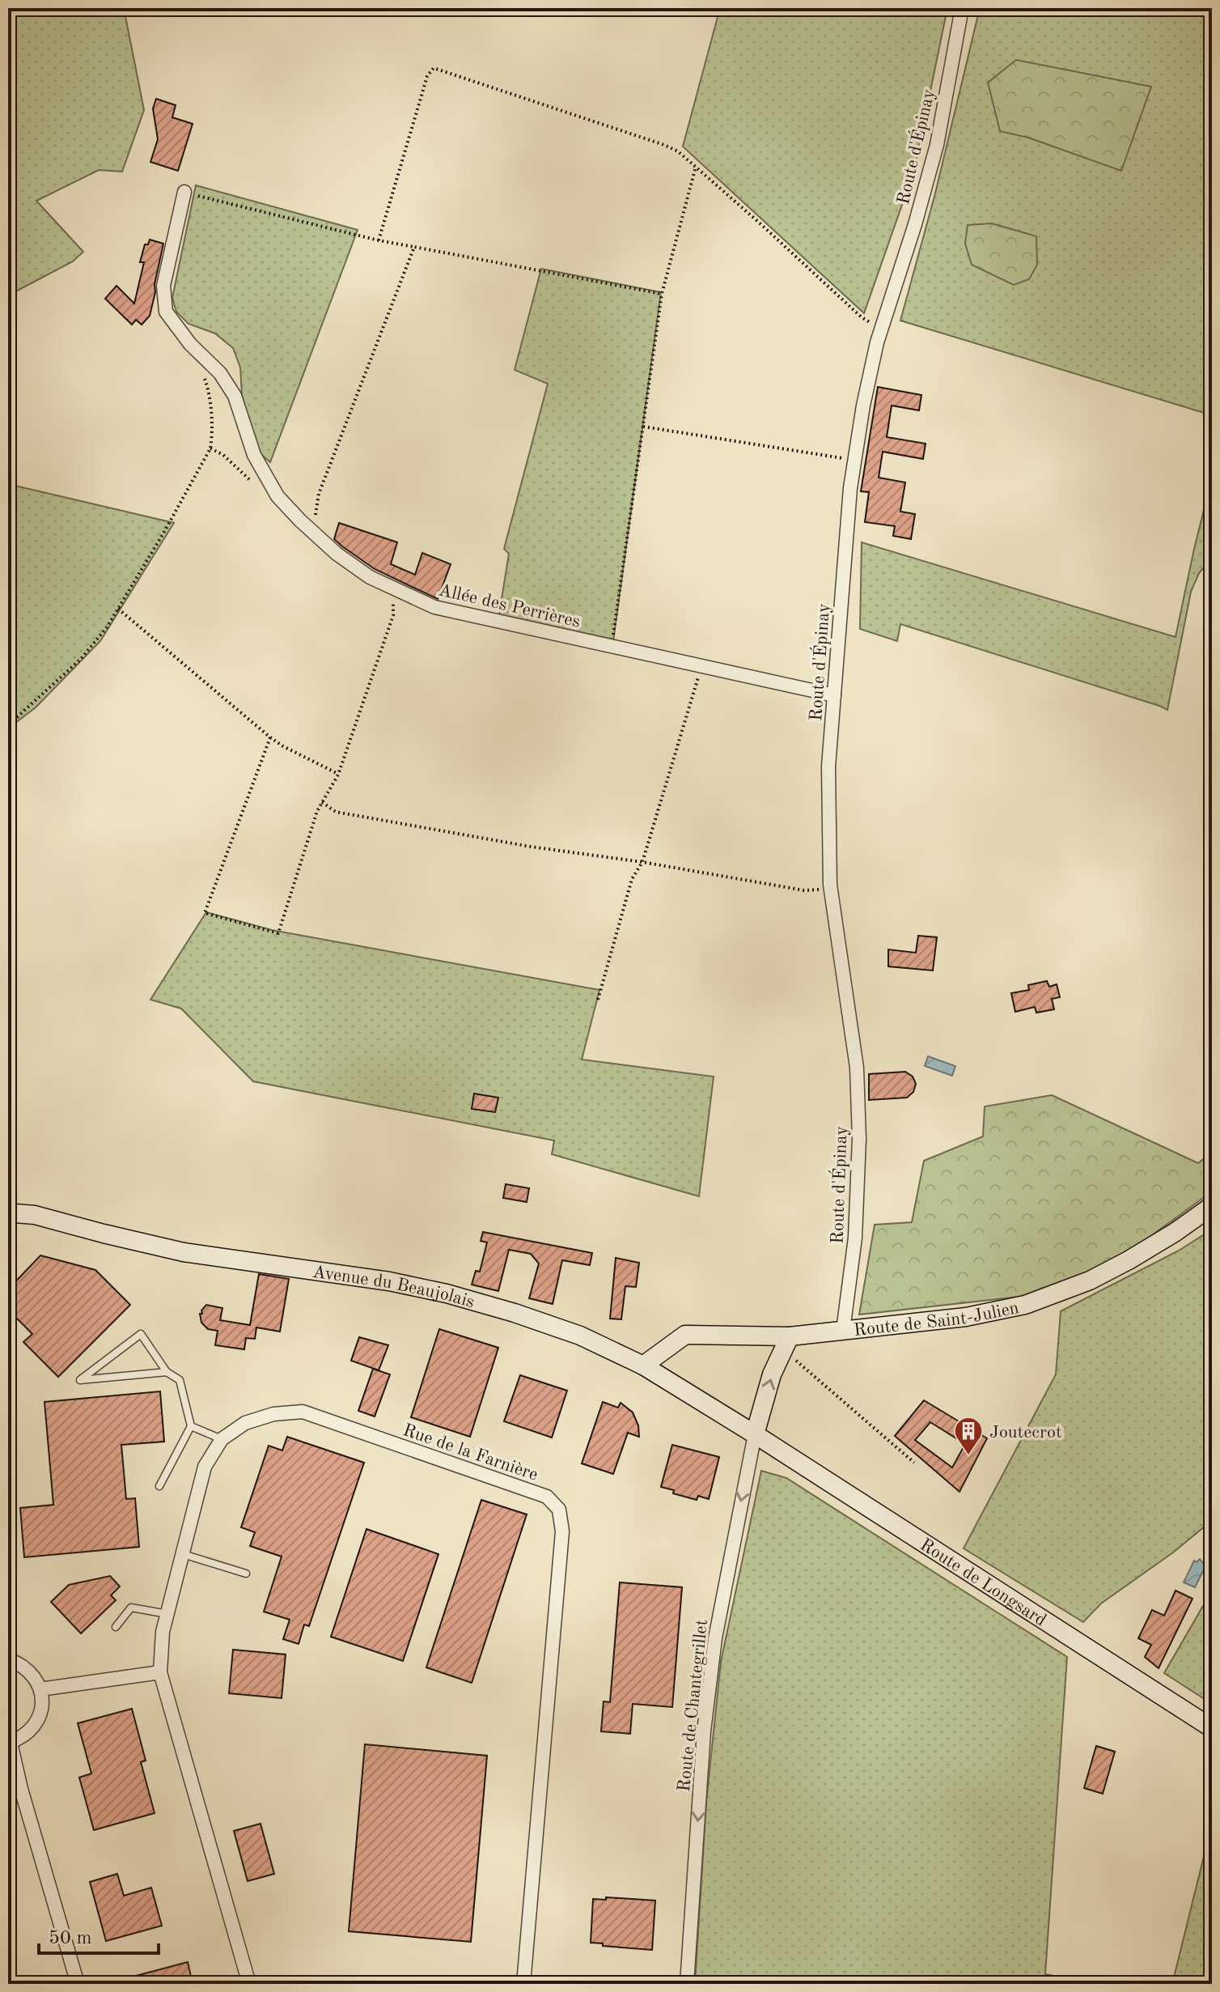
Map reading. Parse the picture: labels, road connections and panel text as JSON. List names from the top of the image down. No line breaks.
{"streets":{"main road":["Avenue du Beaujolais","Route de Saint-Julien","Route de Longsard"],"street":["Route d'Épinay","Allée des Perrières","Rue de la Farnière","Route de Chantegrillet"]},"crossings":[["Route d'Épinay","Allée des Perrières"],["Route d'Épinay","Route de Saint-Julien"],["Avenue du Beaujolais","Route de Saint-Julien"],["Avenue du Beaujolais","Route de Longsard"],["Avenue du Beaujolais","Route de Chantegrillet"],["Route de Longsard","Route de Chantegrillet"]],"one_way":["Route de Chantegrillet"],"places":{"building":["Joutecrot"]},"scale_bar":"50 m"}
